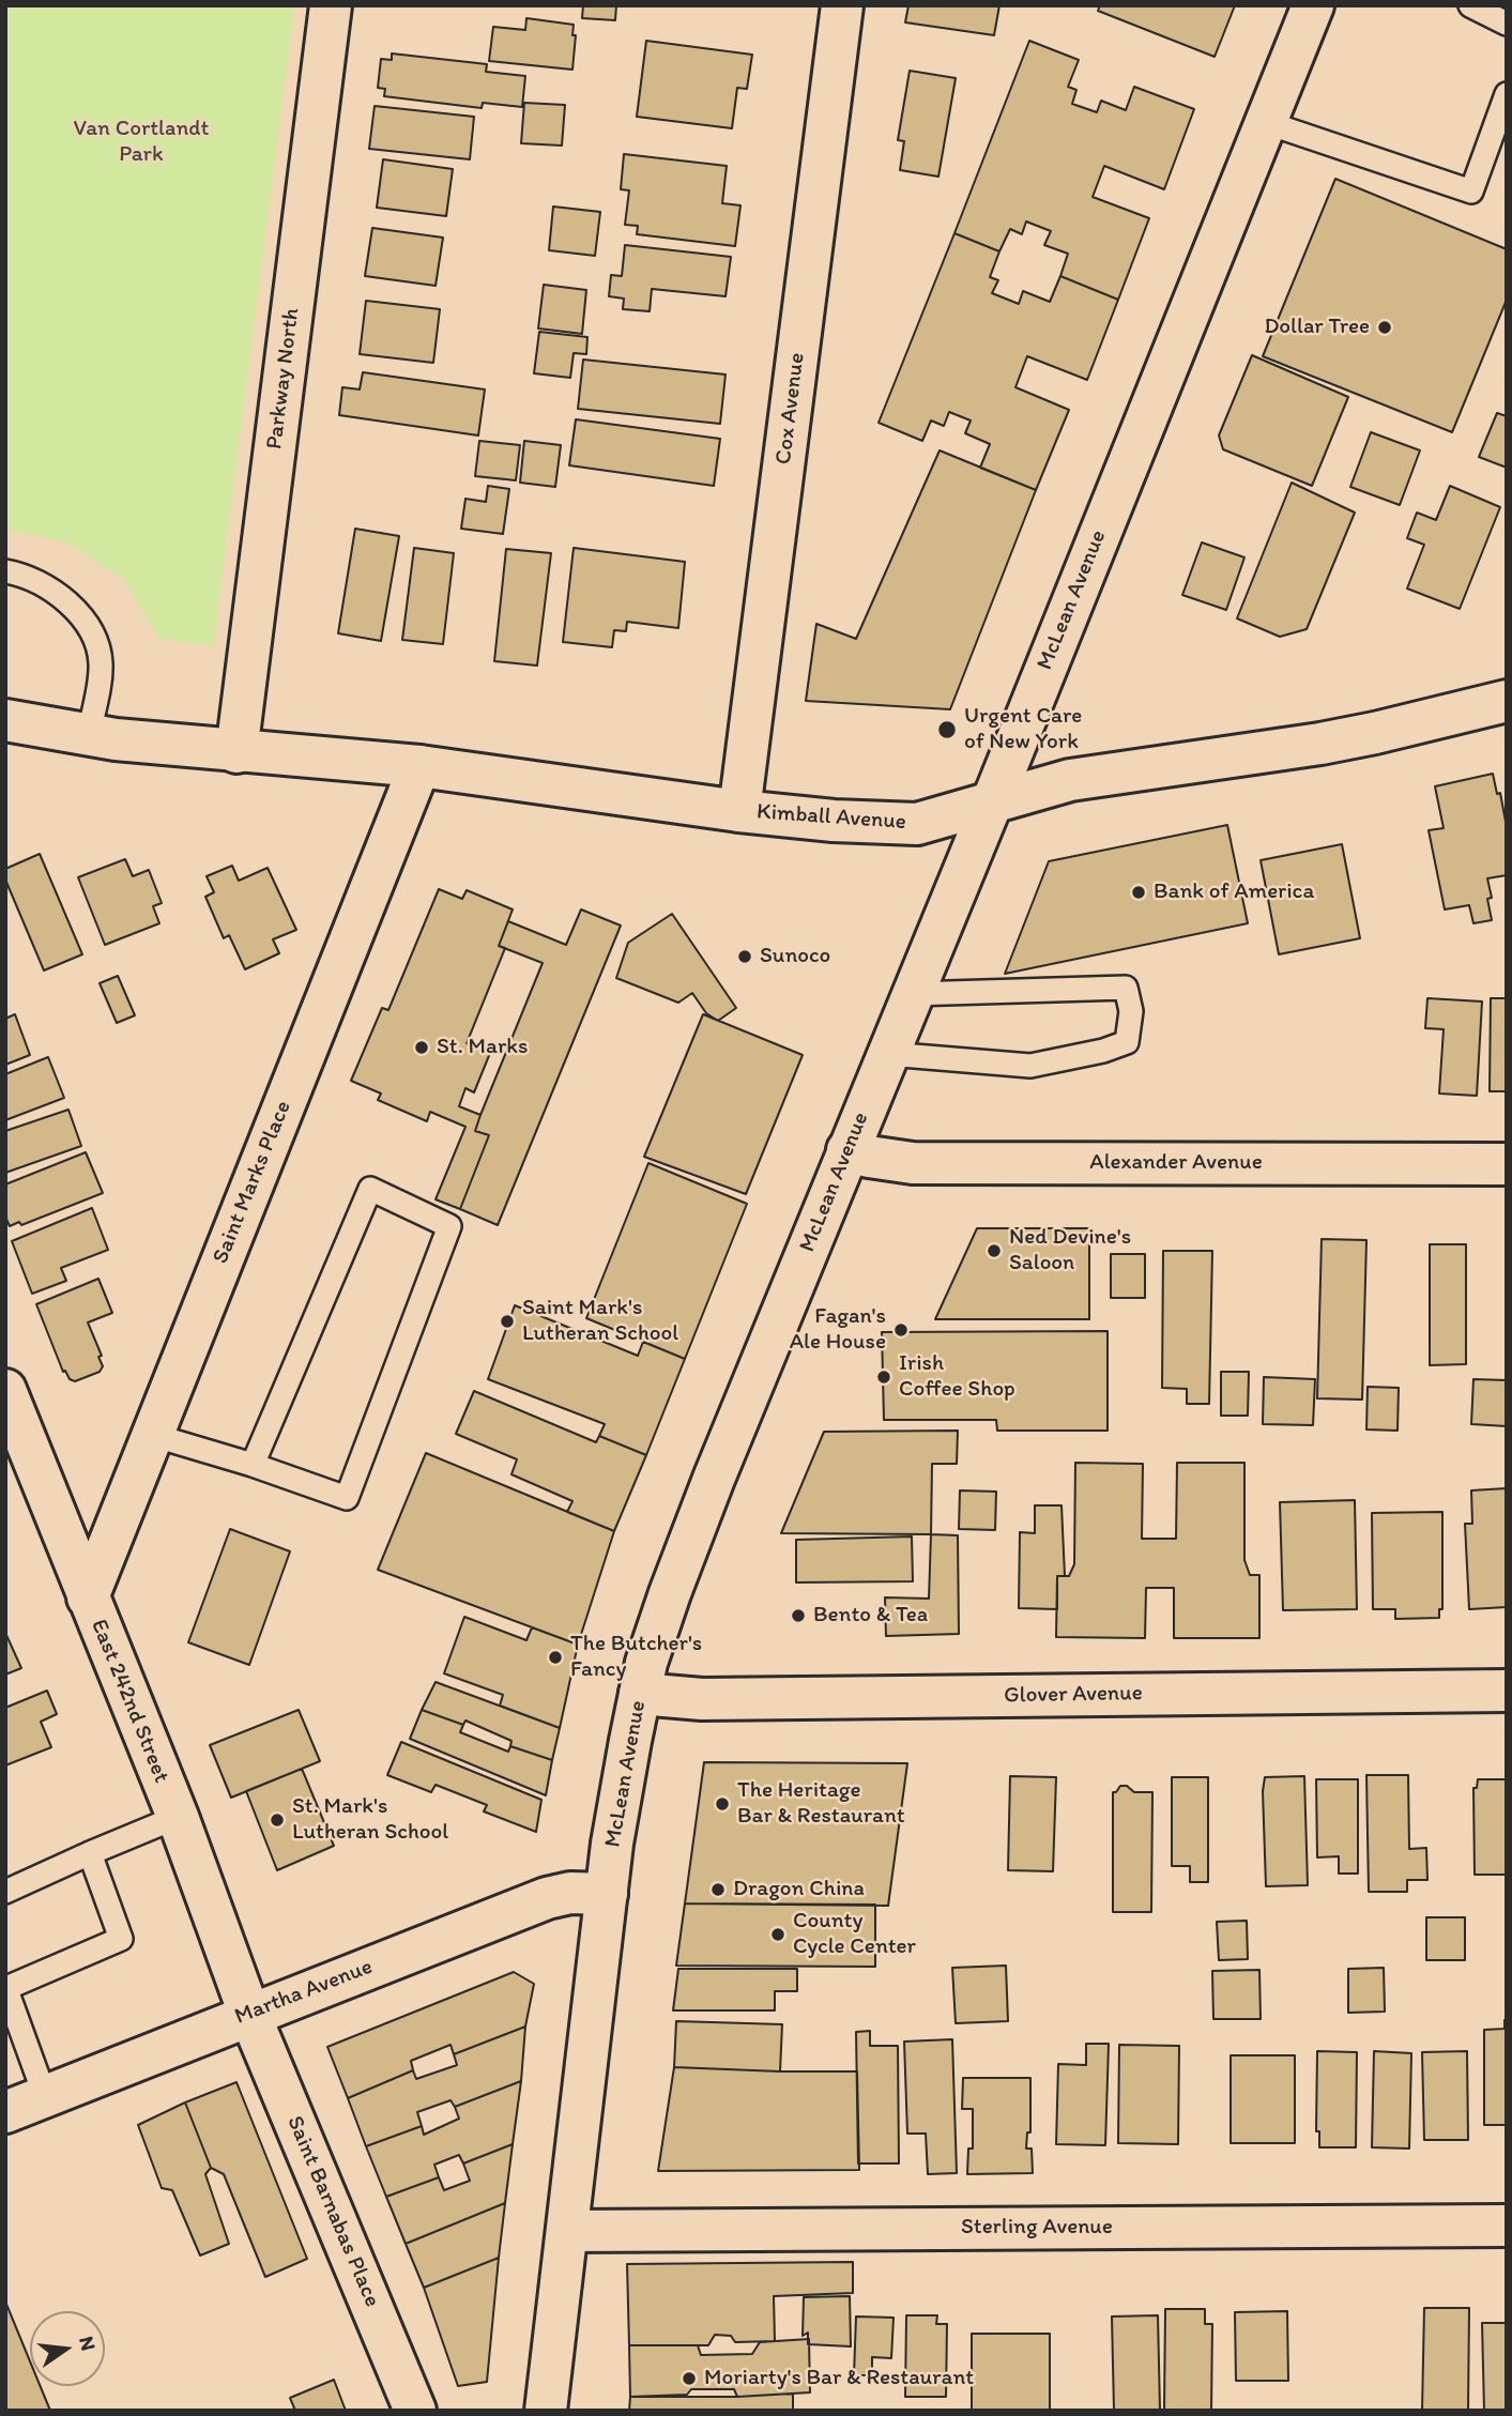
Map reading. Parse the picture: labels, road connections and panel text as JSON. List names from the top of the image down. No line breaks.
{"streets":{"street":["Parkway North","Cox Avenue","McLean Avenue","Kimball Avenue","Alexander Avenue","Saint Marks Place","Glover Avenue","East 242nd Street","Martha Avenue","Saint Barnabas Place","Sterling Avenue"]},"crossings":[["Parkway North","Kimball Avenue"],["Cox Avenue","Kimball Avenue"],["McLean Avenue","Kimball Avenue"],["McLean Avenue","Alexander Avenue"],["McLean Avenue","Glover Avenue"],["McLean Avenue","Martha Avenue"],["McLean Avenue","Sterling Avenue"],["Kimball Avenue","Saint Marks Place"],["Saint Marks Place","East 242nd Street"],["East 242nd Street","Martha Avenue"],["East 242nd Street","Saint Barnabas Place"],["Martha Avenue","Saint Barnabas Place"]],"parks":["Van Cortlandt Park"],"places":["Dollar Tree","Urgent Care of New York","Bank of America","Sunoco","St. Marks","Ned Devine's Saloon","Saint Mark's Lutheran School","Fagan's Ale House","Irish Coffee Shop","Bento & Tea","The Butcher's Fancy","The Heritage Bar & Restaurant","St. Mark's Lutheran School","Dragon China","County Cycle Center","Moriarty's Bar & Restaurant"],"north":"right"}
